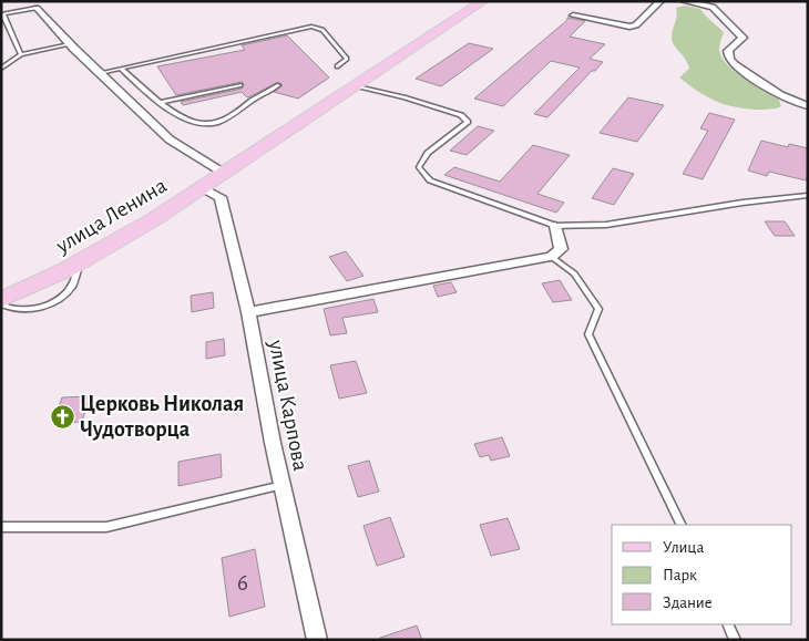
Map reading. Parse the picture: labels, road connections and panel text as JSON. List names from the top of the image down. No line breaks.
{"streets":{"main road":["улица Ленина"],"street":["улица Карпова"]},"crossings":[["улица Ленина","улица Карпова"]],"places":{"church":["Церковь Николая Чудотворца"]},"house_numbers":["6"],"legend":["Улица","Парк","Здание"]}
